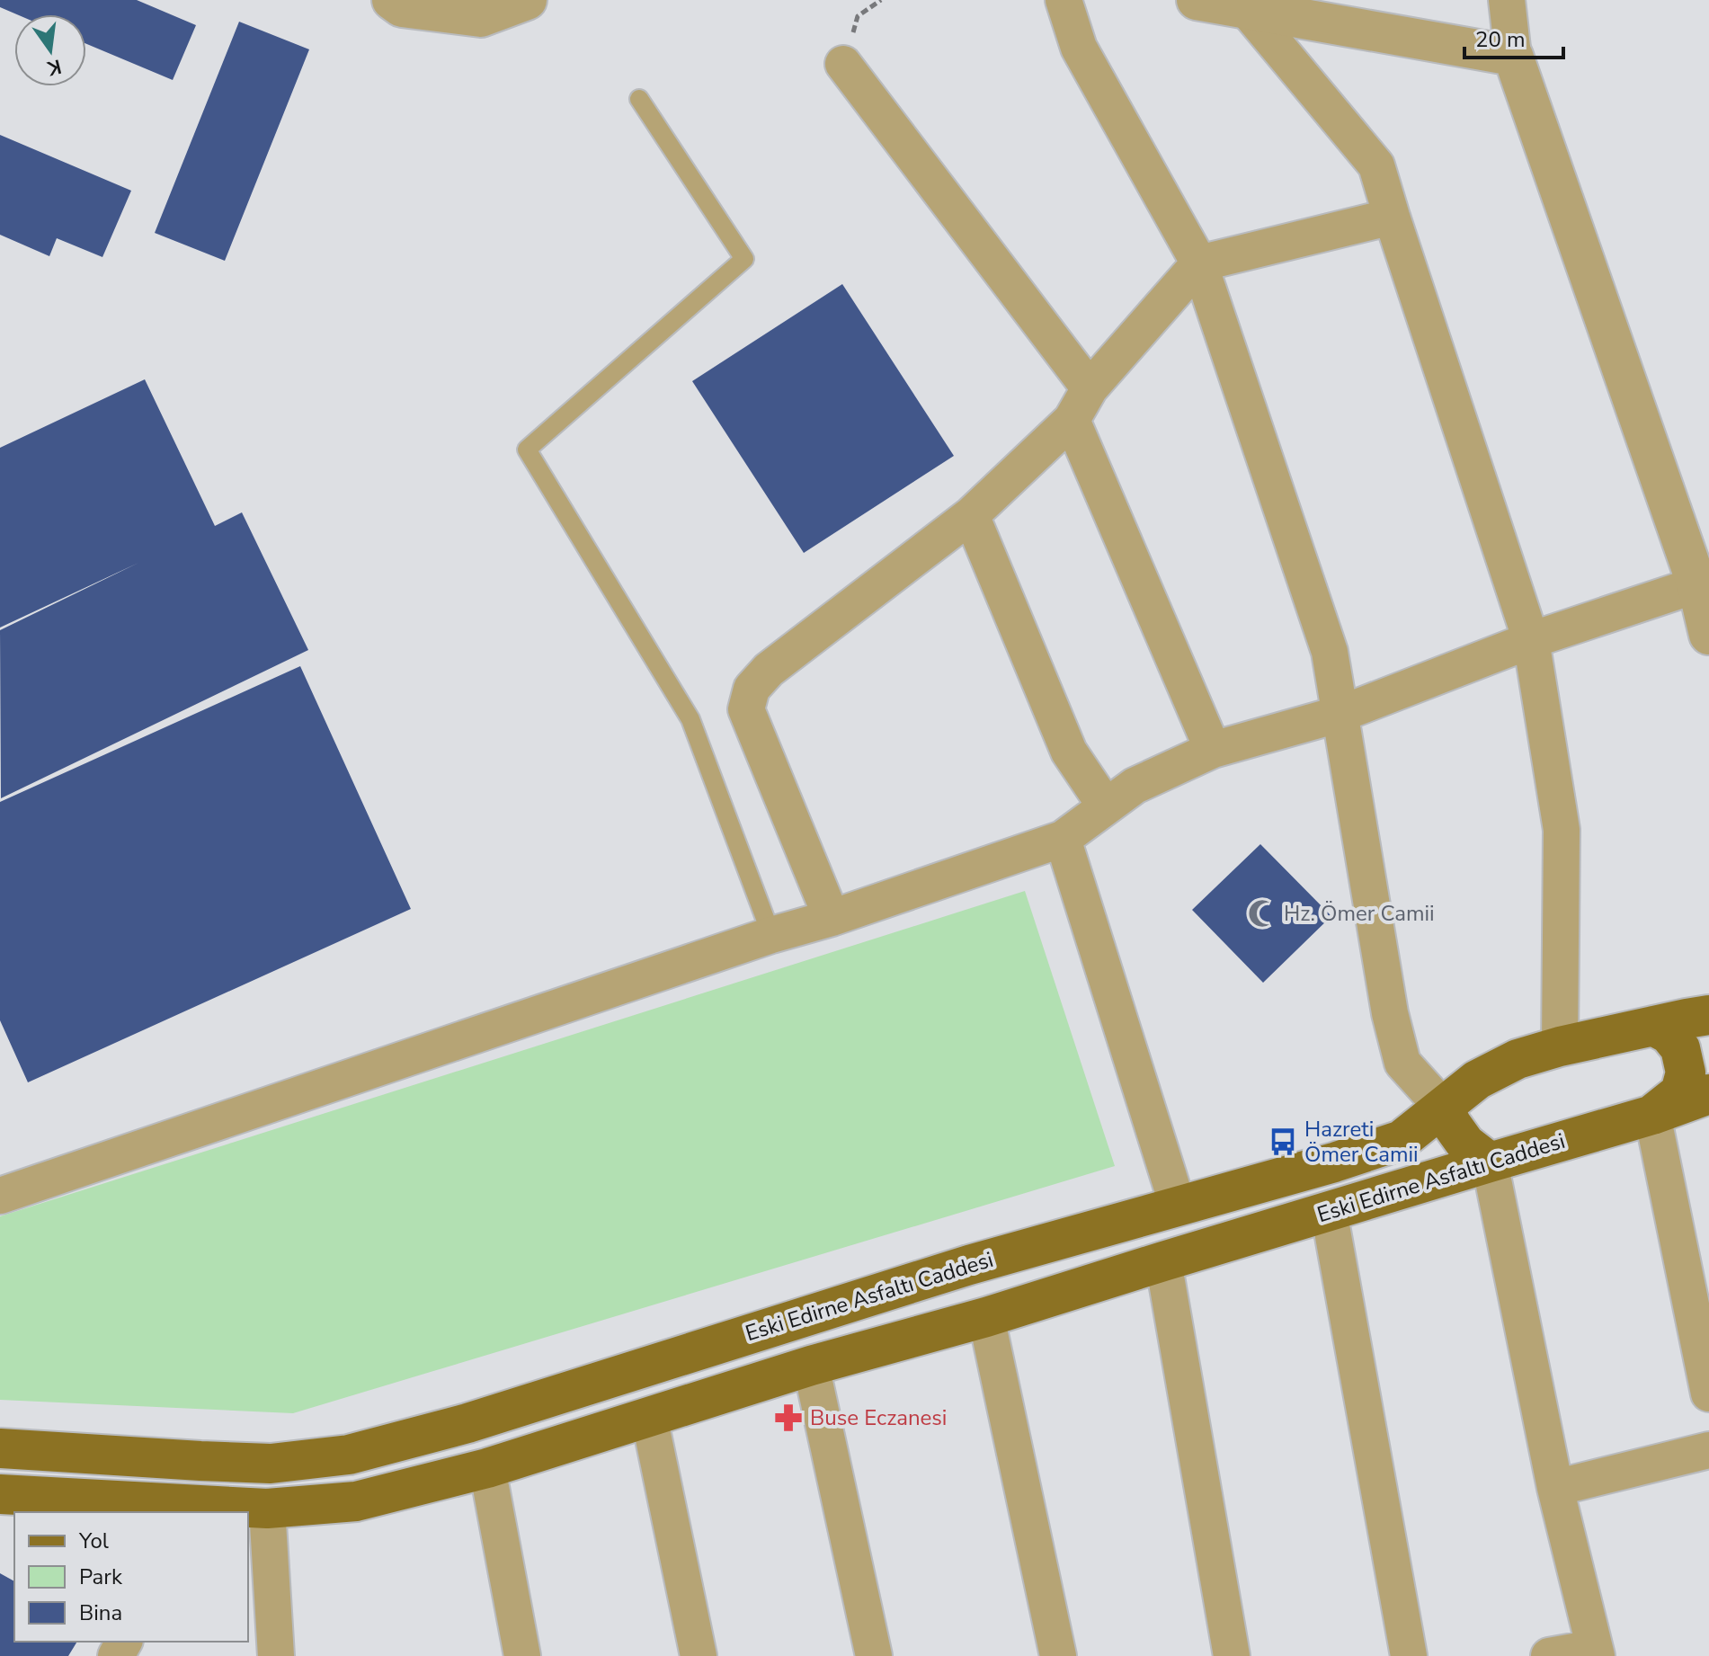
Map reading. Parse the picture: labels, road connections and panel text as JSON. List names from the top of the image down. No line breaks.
{"streets":{"main road":["Eski Edirne Asfaltı Caddesi"]},"places":{"mosque":["Hz. Ömer Camii"],"bus stop":["Hazreti Ömer Camii"],"pharmacy":["Buse Eczanesi"]},"legend":["Yol","Park","Bina"],"scale_bar":"20 m","north":"bottom"}
